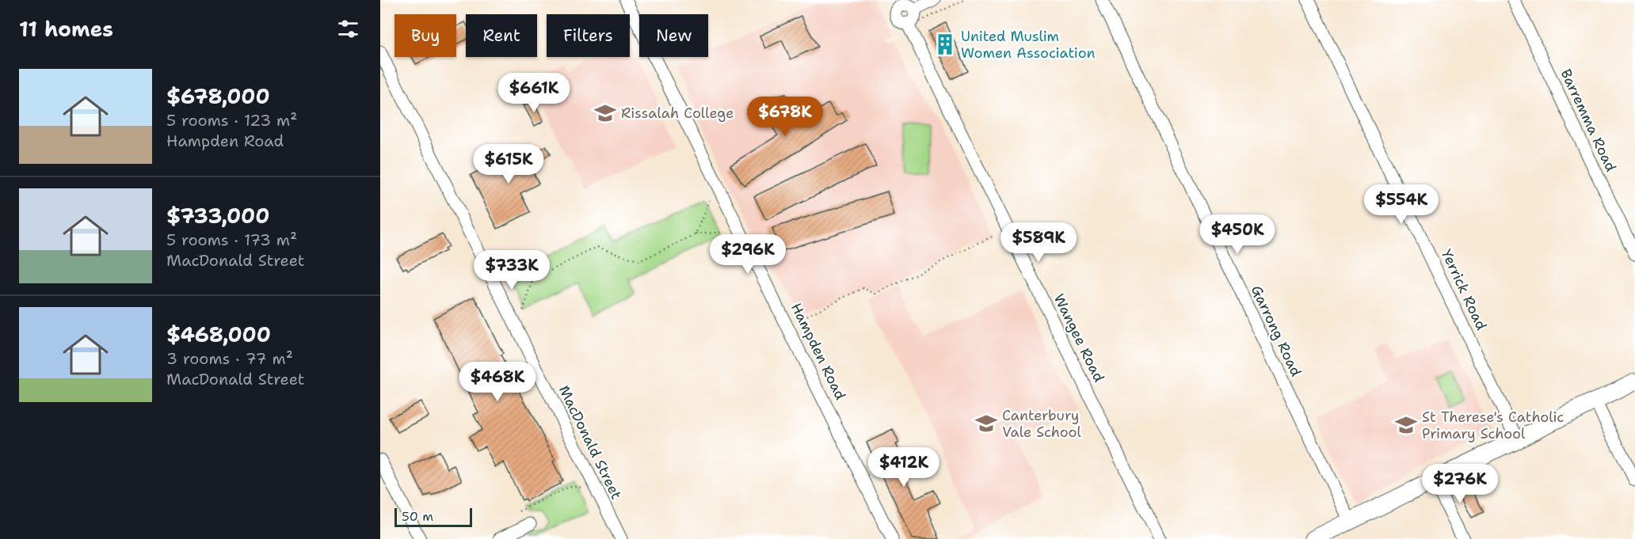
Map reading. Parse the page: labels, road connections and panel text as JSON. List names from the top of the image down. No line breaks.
{"streets":{"street":["Barremma Road","Yerrick Road","Garrong Road","Wangee Road","Hampden Road","MacDonald Street"]},"places":{"building":["United Muslim Women Association"],"school or university":["Rissalah College","Canterbury Vale School","St Therese's Catholic Primary School"]},"scale_bar":"50 m","page":{"heading":"11 homes","chip":["Buy","Rent","Filters","New"],"list":[{"name":"$678,000","note":"5 rooms · 123 m² · Hampden Road"},{"name":"$733,000","note":"5 rooms · 173 m² · MacDonald Street"},{"name":"$468,000","note":"3 rooms · 77 m² · MacDonald Street"}],"price":["$661K","$678K","$615K","$554K","$450K","$589K","$296K","$733K","$468K","$412K","$276K"],"scale":"50 m"}}
